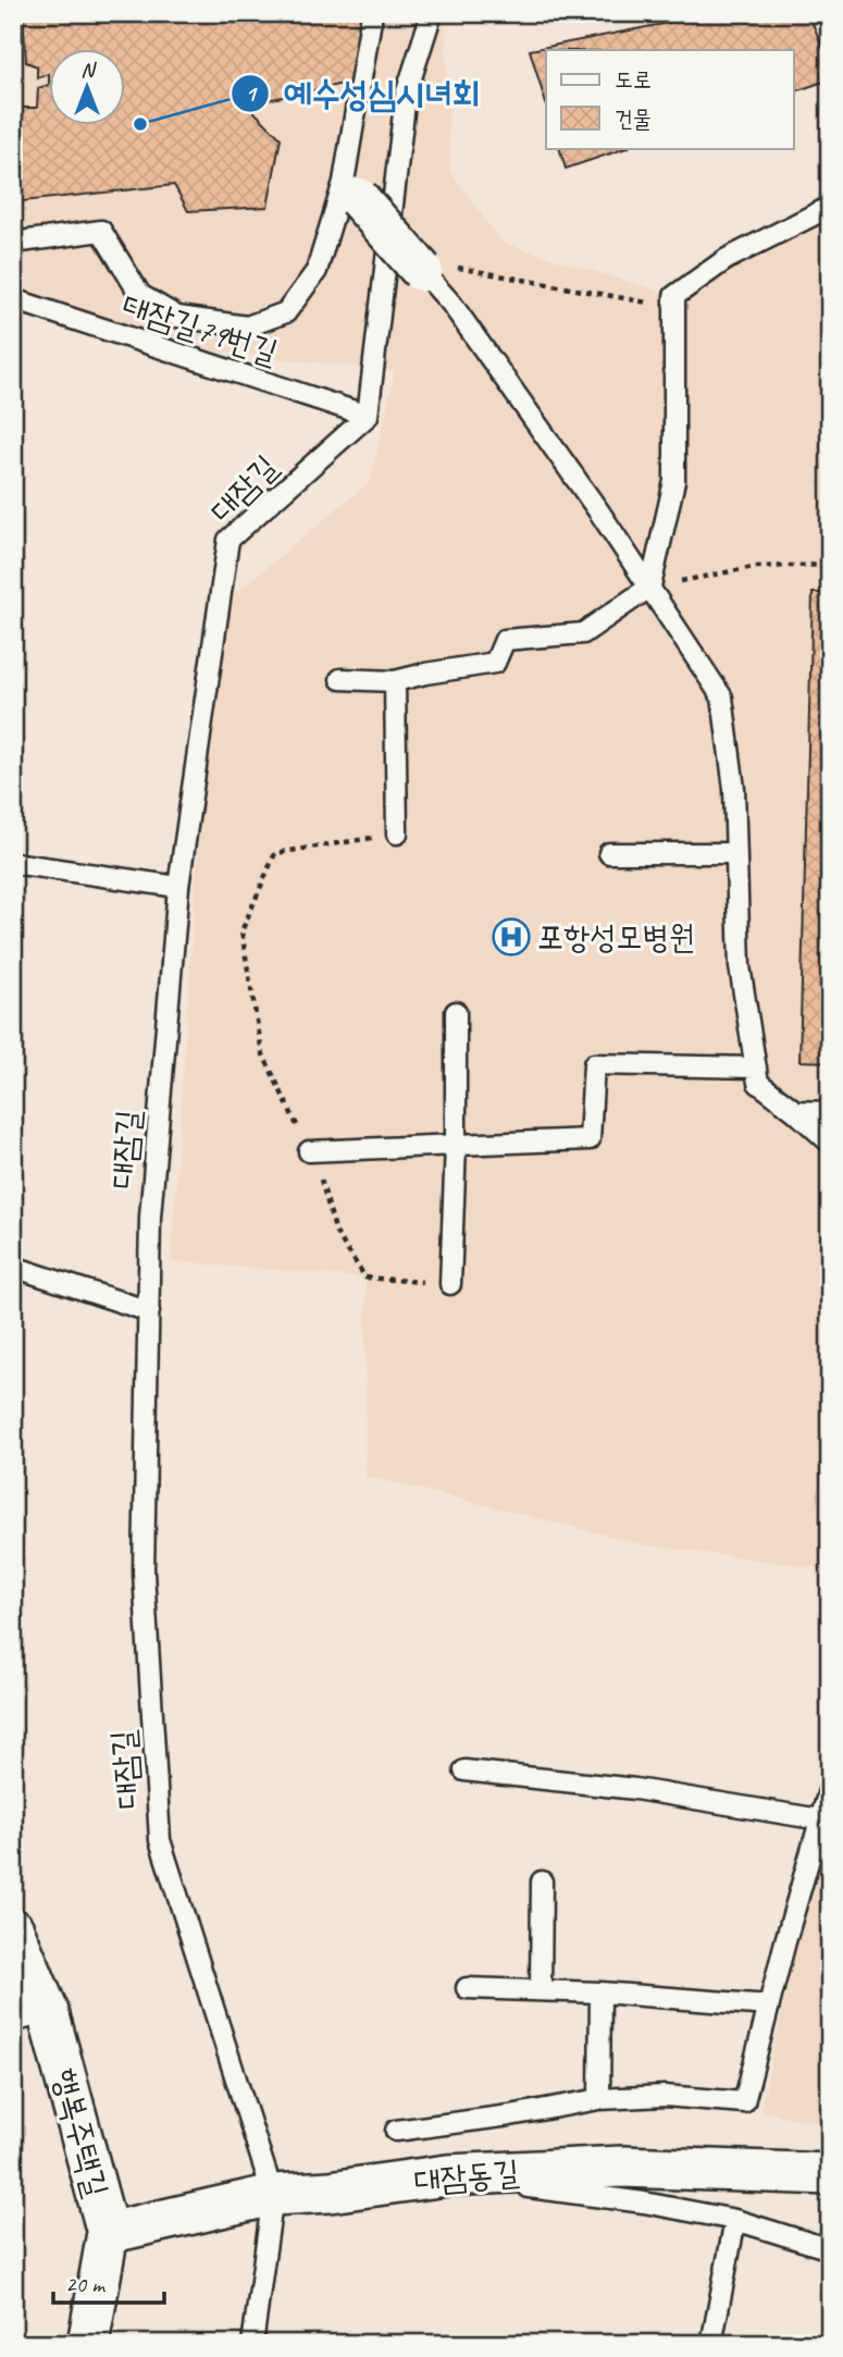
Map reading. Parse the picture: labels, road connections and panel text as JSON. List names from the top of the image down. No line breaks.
{"streets":{"street":["행복주택길","대잠동길"],"lane":["대잠길79번길","대잠길"]},"crossings":[["대잠길79번길","대잠길"],["대잠길","대잠동길"],["행복주택길","대잠동길"]],"places":{"other":["예수성심시녀회"],"hospital":["포항성모병원"]},"legend":["도로","건물"],"scale_bar":"20 m","north":"top"}
